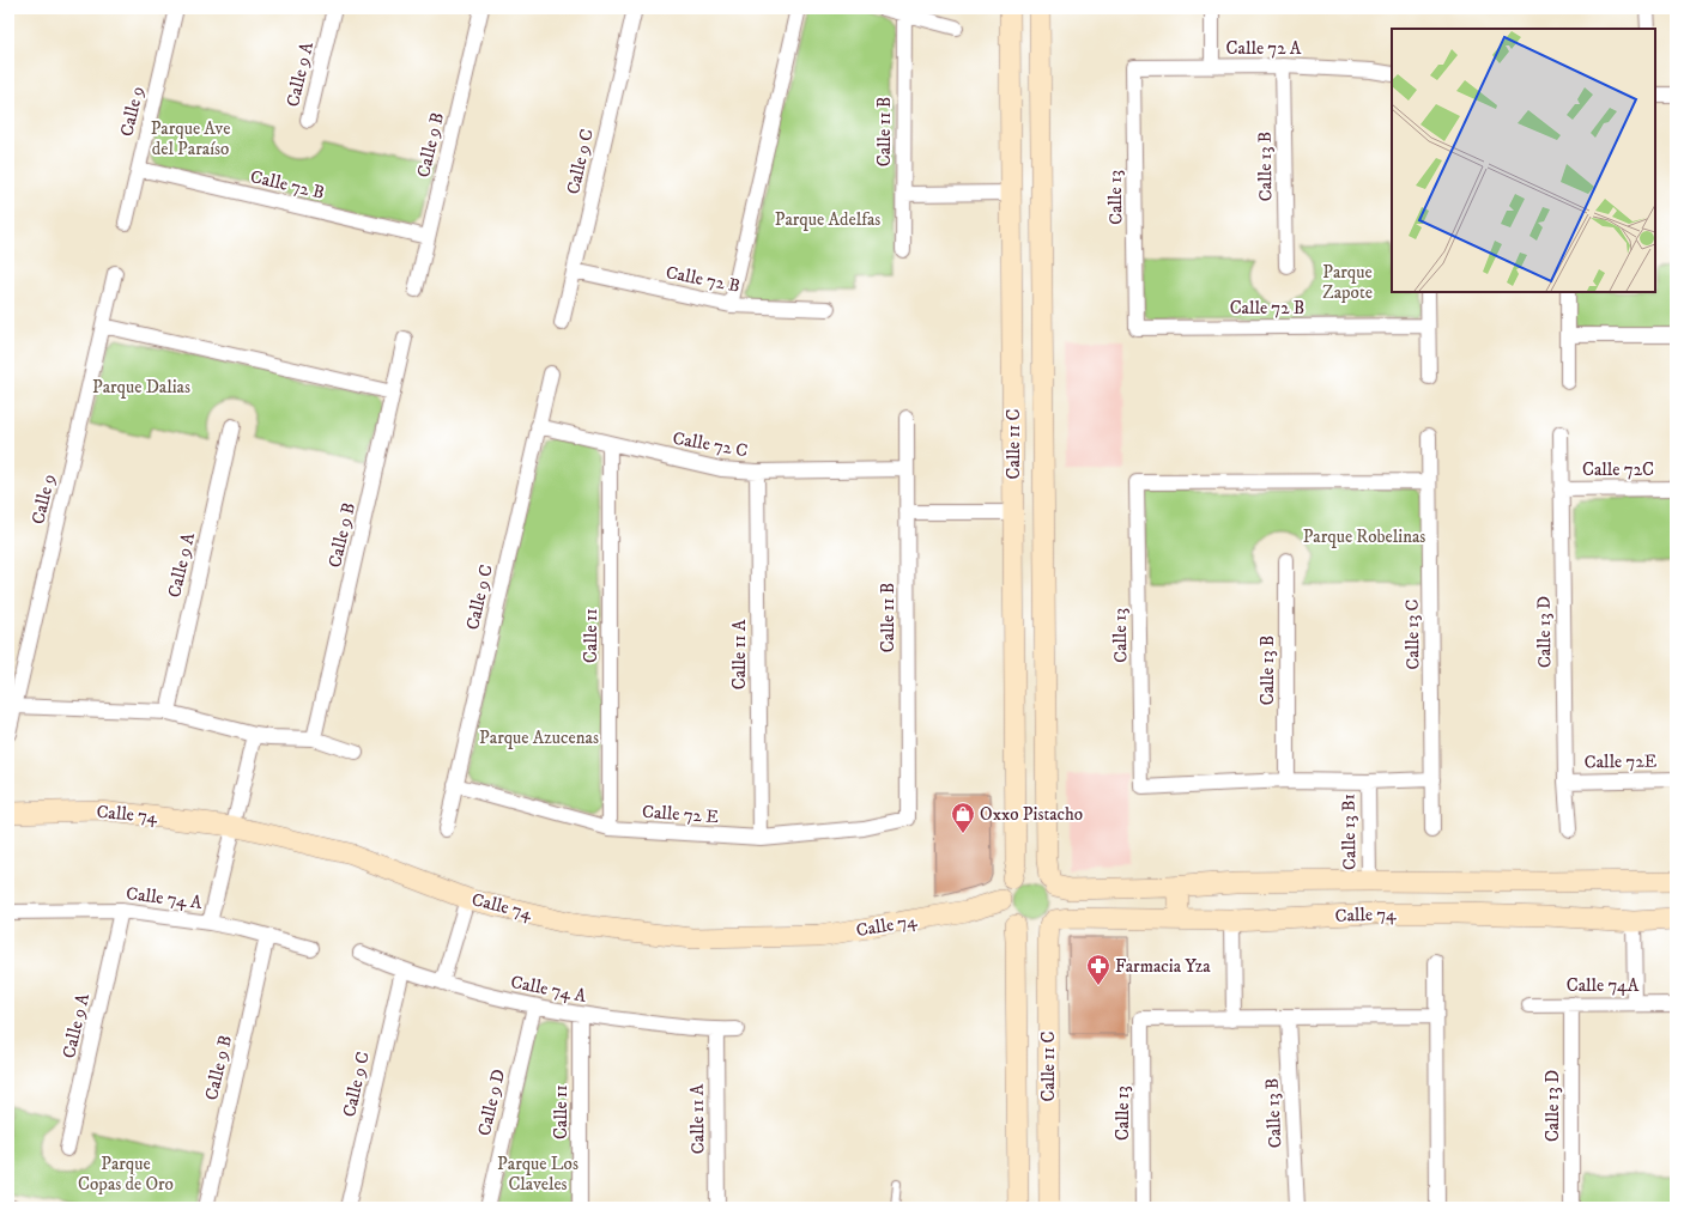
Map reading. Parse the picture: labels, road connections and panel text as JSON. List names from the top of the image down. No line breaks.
{"streets":{"main road":["Calle 11 C","Calle 74"],"street":["Calle 72 A","Calle 9 A","Calle 9","Calle 11 B","Calle 9 B","Calle 9 C","Calle 13 B","Calle 72 B","Calle 13","Calle 72 C","Calle 72C","Calle 13 D","Calle 13 C","Calle 11","Calle 11 A","Calle 72E","Calle 72 E","Calle 13 B1","Calle 74 A","Calle 74A","Calle 9 D"]},"crossings":[["Calle 72 A","Calle 13 B"],["Calle 72 A","Calle 13"],["Calle 9 A","Calle 74 A"],["Calle 9","Calle 72 B"],["Calle 11 B","Calle 72 C"],["Calle 11 B","Calle 72 E"],["Calle 9 B","Calle 72 B"],["Calle 9 B","Calle 74 A"],["Calle 9 C","Calle 72 B"],["Calle 9 C","Calle 72 C"],["Calle 9 C","Calle 72 E"],["Calle 9 C","Calle 74 A"],["Calle 13 B","Calle 13"],["Calle 72 B","Calle 13"],["Calle 13","Calle 13 C"],["Calle 72 C","Calle 11"],["Calle 72 C","Calle 11 A"],["Calle 11 C","Calle 74"],["Calle 72C","Calle 13 D"],["Calle 13 D","Calle 72E"],["Calle 13 D","Calle 74A"],["Calle 11","Calle 72 E"],["Calle 11","Calle 74 A"],["Calle 11 A","Calle 72 E"],["Calle 11 A","Calle 74 A"],["Calle 74","Calle 13 B1"],["Calle 74 A","Calle 9 D"]],"parks":["Parque Ave del Paraíso","Parque Adelfas","Parque Zapote","Parque Dalias","Parque Robelinas","Parque Azucenas","Parque Copas de Oro","Parque Los Claveles"],"places":{"shop":["Oxxo Pistacho"],"pharmacy":["Farmacia Yza"]}}
